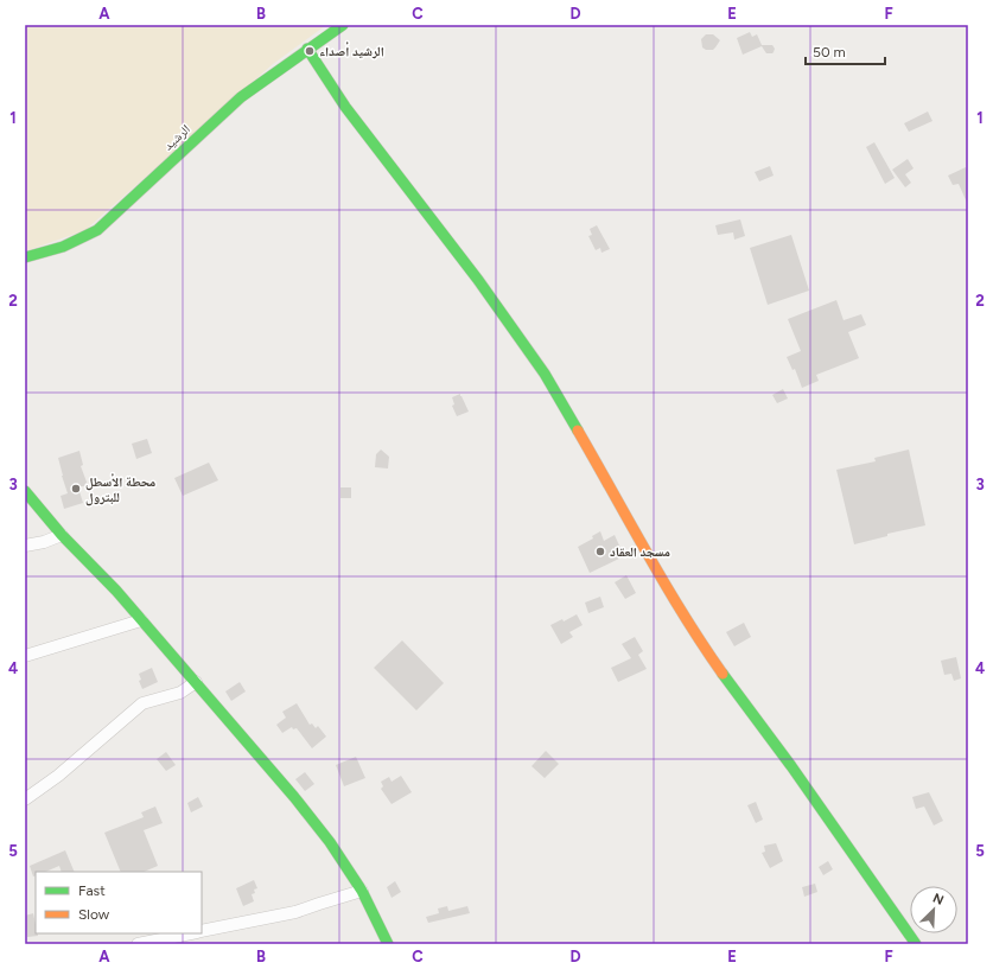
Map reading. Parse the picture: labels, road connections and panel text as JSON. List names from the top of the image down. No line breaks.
{"streets":{"main road":["الرشيد"]},"places":["الرشيد أصداء","محطة الأسطل للبترول","مسجد العقاد"],"legend":["Fast","Slow"],"scale_bar":"50 m","north":"top right","grid":{"columns":["A","B","C","D","E","F"],"rows":["1","2","3","4","5"]}}
